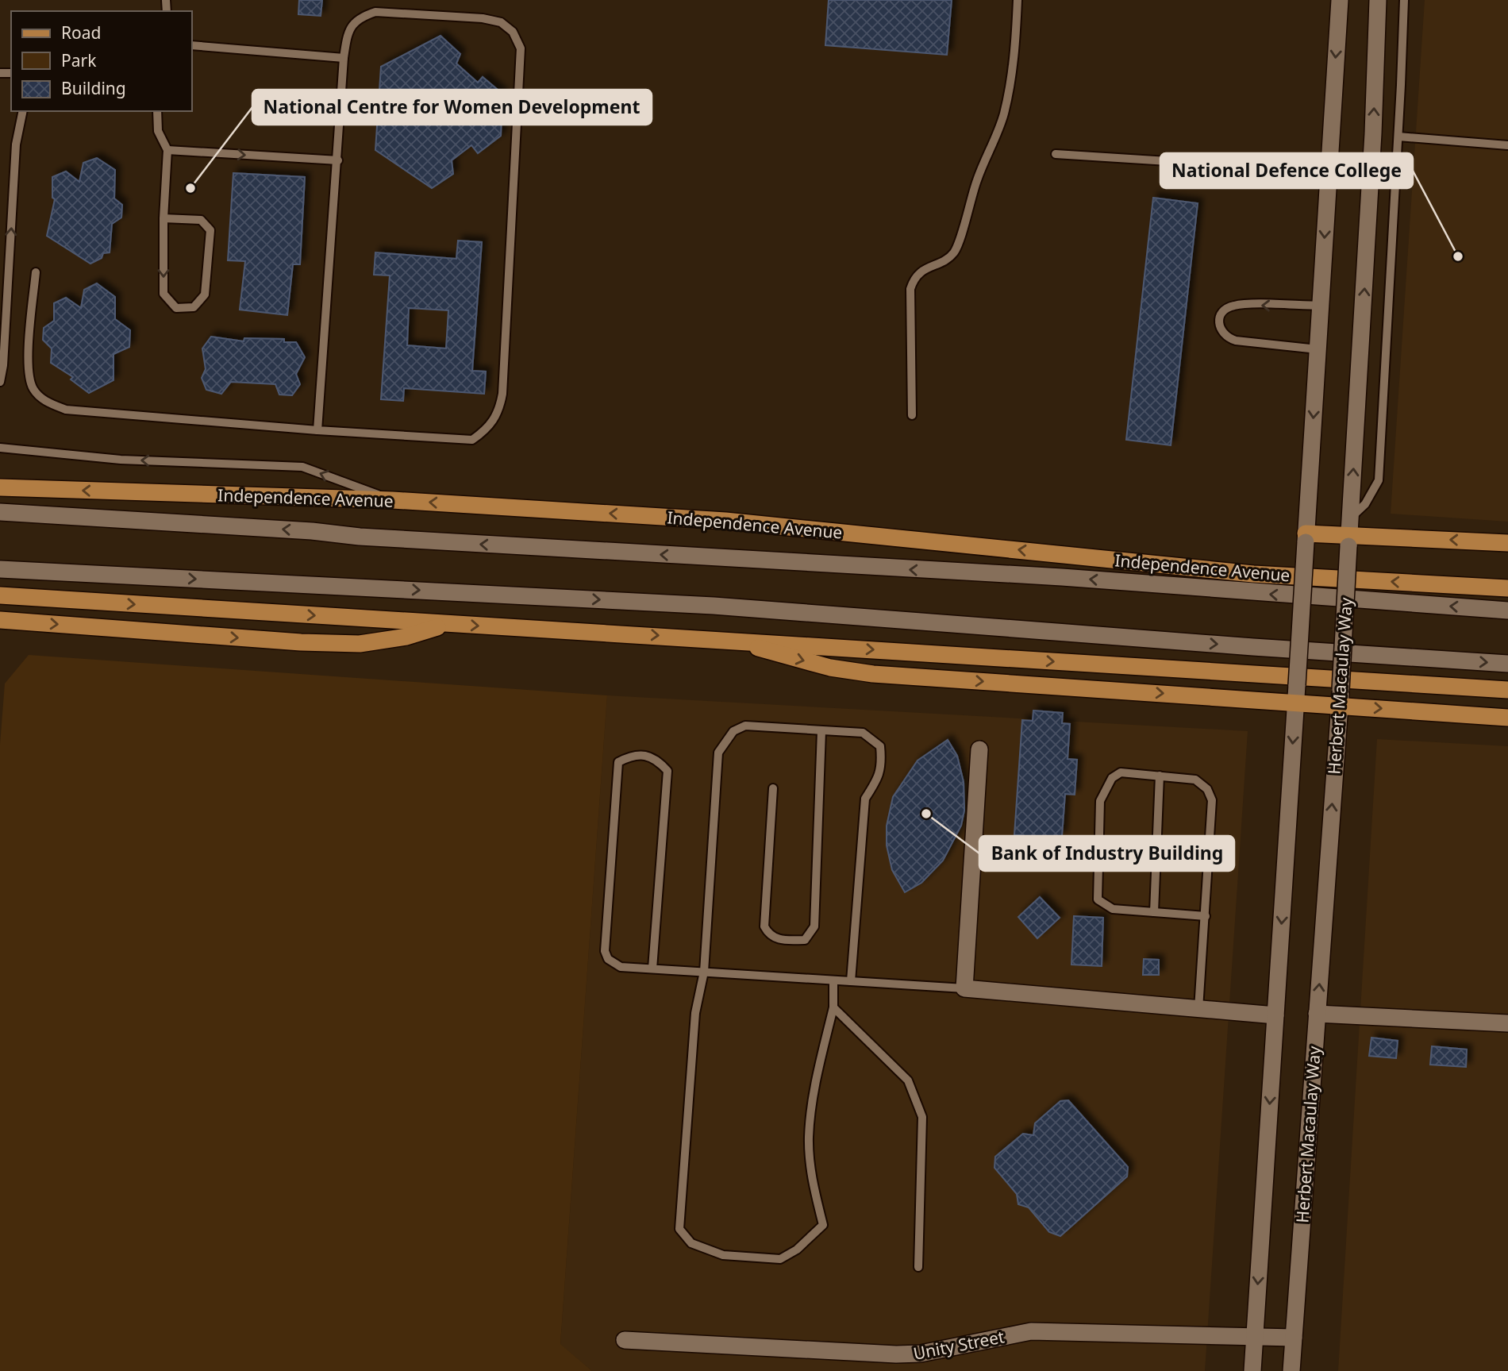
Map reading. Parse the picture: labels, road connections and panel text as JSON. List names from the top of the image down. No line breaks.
{"streets":{"main road":["Independence Avenue","Herbert Macaulay Way","Unity Street"]},"crossings":[["Herbert Macaulay Way","Unity Street"]],"places":["National Centre for Women Development","National Defence College","Bank of Industry Building"],"legend":["Road","Park","Building"]}
